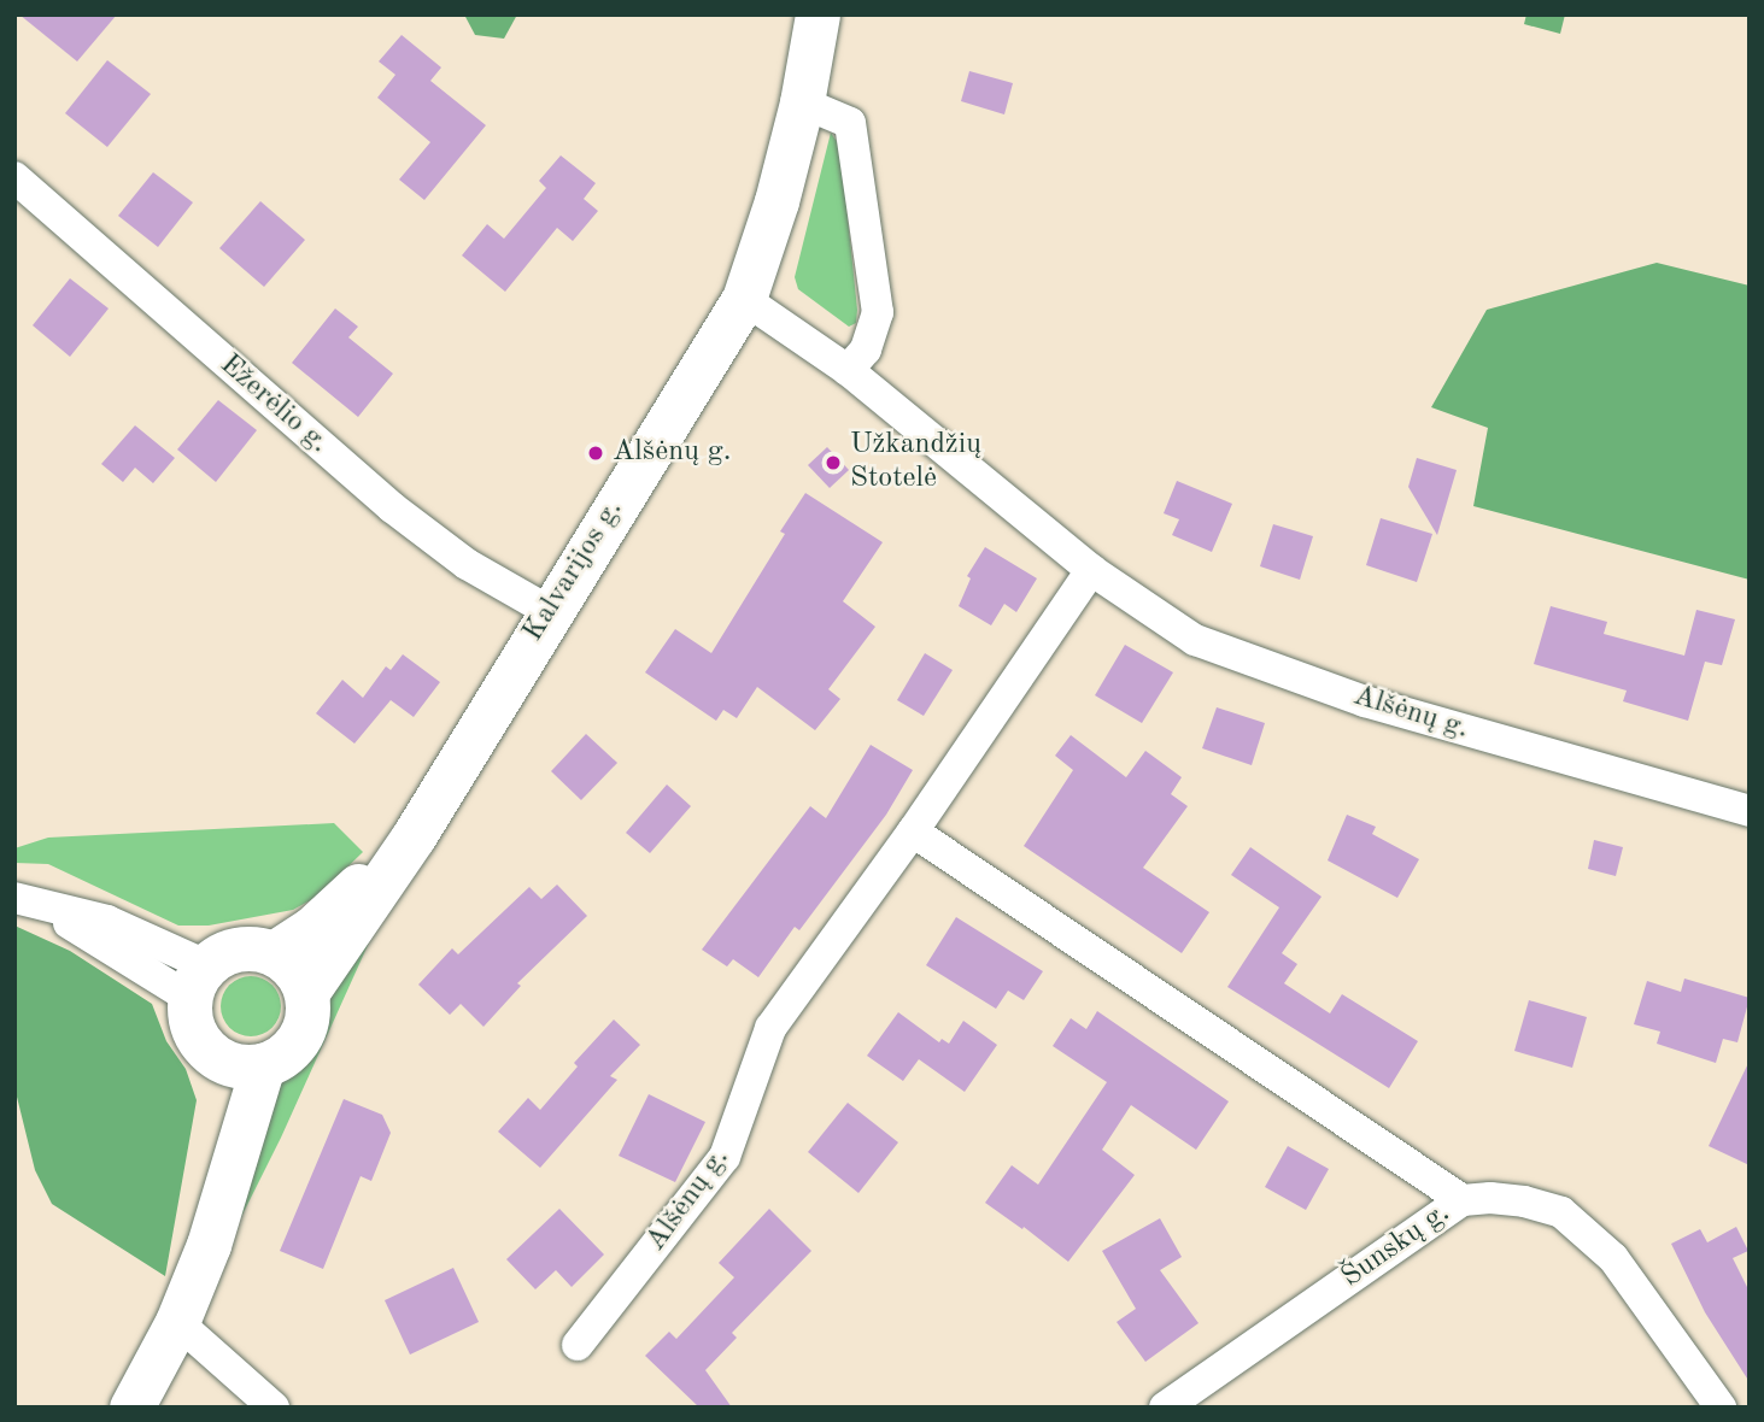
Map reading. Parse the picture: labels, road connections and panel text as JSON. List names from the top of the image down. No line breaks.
{"streets":{"main road":["Kalvarijos g."],"street":["Ežerėlio g.","Alšėnų g.","Šunskų g."]},"crossings":[["Ežerėlio g.","Kalvarijos g."],["Kalvarijos g.","Alšėnų g."]],"places":["Alšėnų g.","Užkandžių Stotelė"]}
